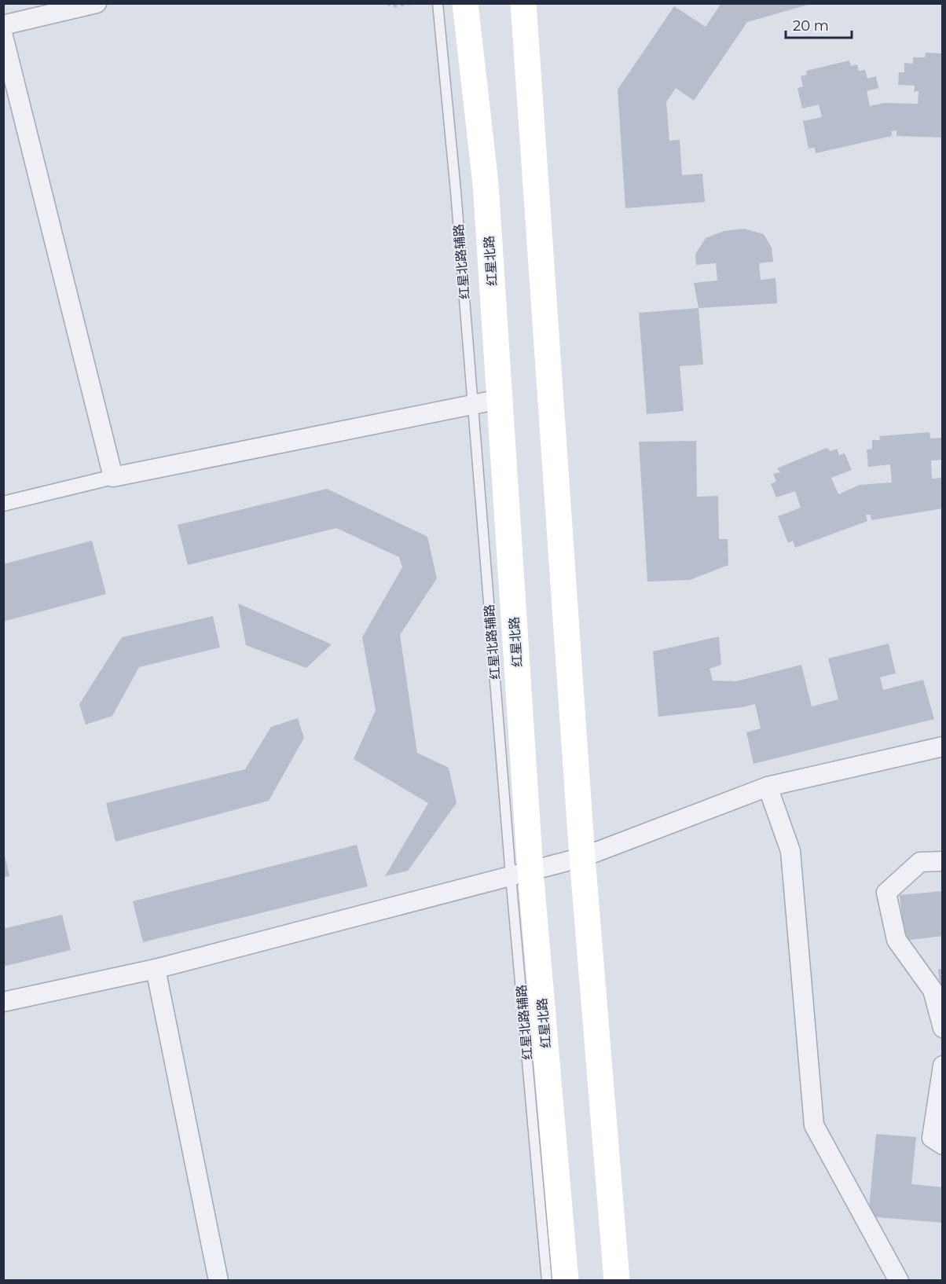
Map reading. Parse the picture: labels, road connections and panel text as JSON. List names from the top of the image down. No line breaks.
{"streets":{"main road":["红星北路"],"lane":["红星北路辅路"]},"crossings":[["红星北路","红星北路辅路"]],"scale_bar":"20 m"}
